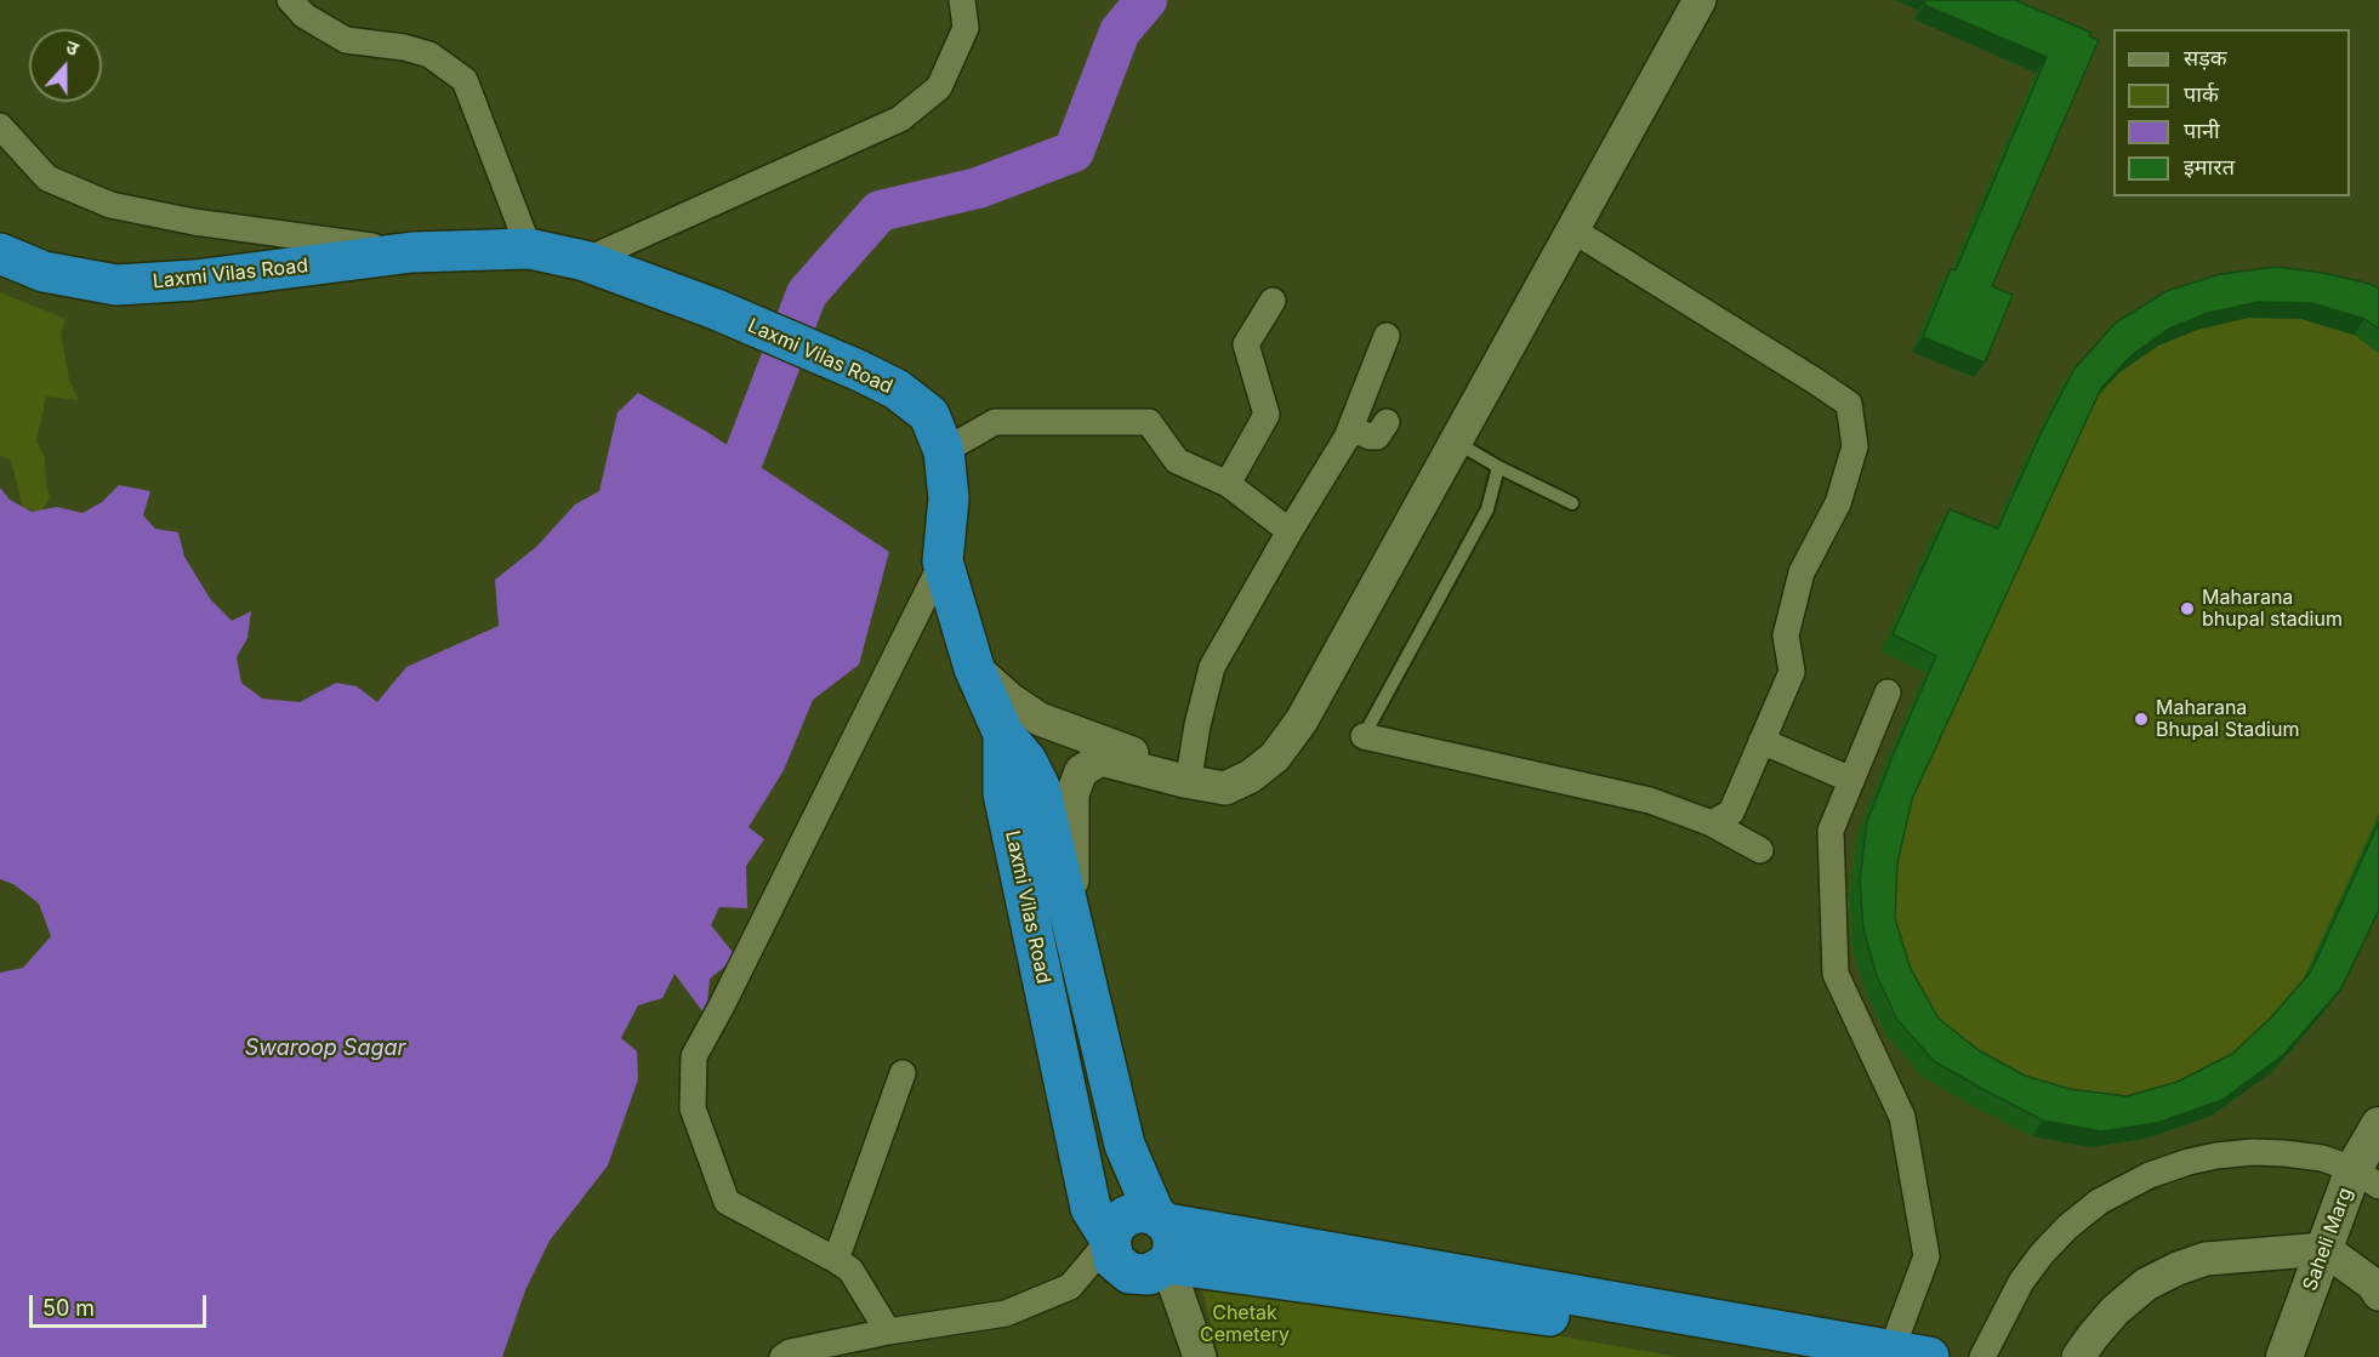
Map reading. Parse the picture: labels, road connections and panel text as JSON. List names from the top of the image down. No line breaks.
{"streets":{"highway":["Laxmi Vilas Road"],"main road":["Saheli Marg"]},"water":["Swaroop Sagar"],"parks":["Chetak Cemetery"],"places":["Maharana bhupal stadium","Maharana Bhupal Stadium"],"legend":["सड़क","पार्क","पानी","इमारत"],"scale_bar":"50 m","north":"top"}
